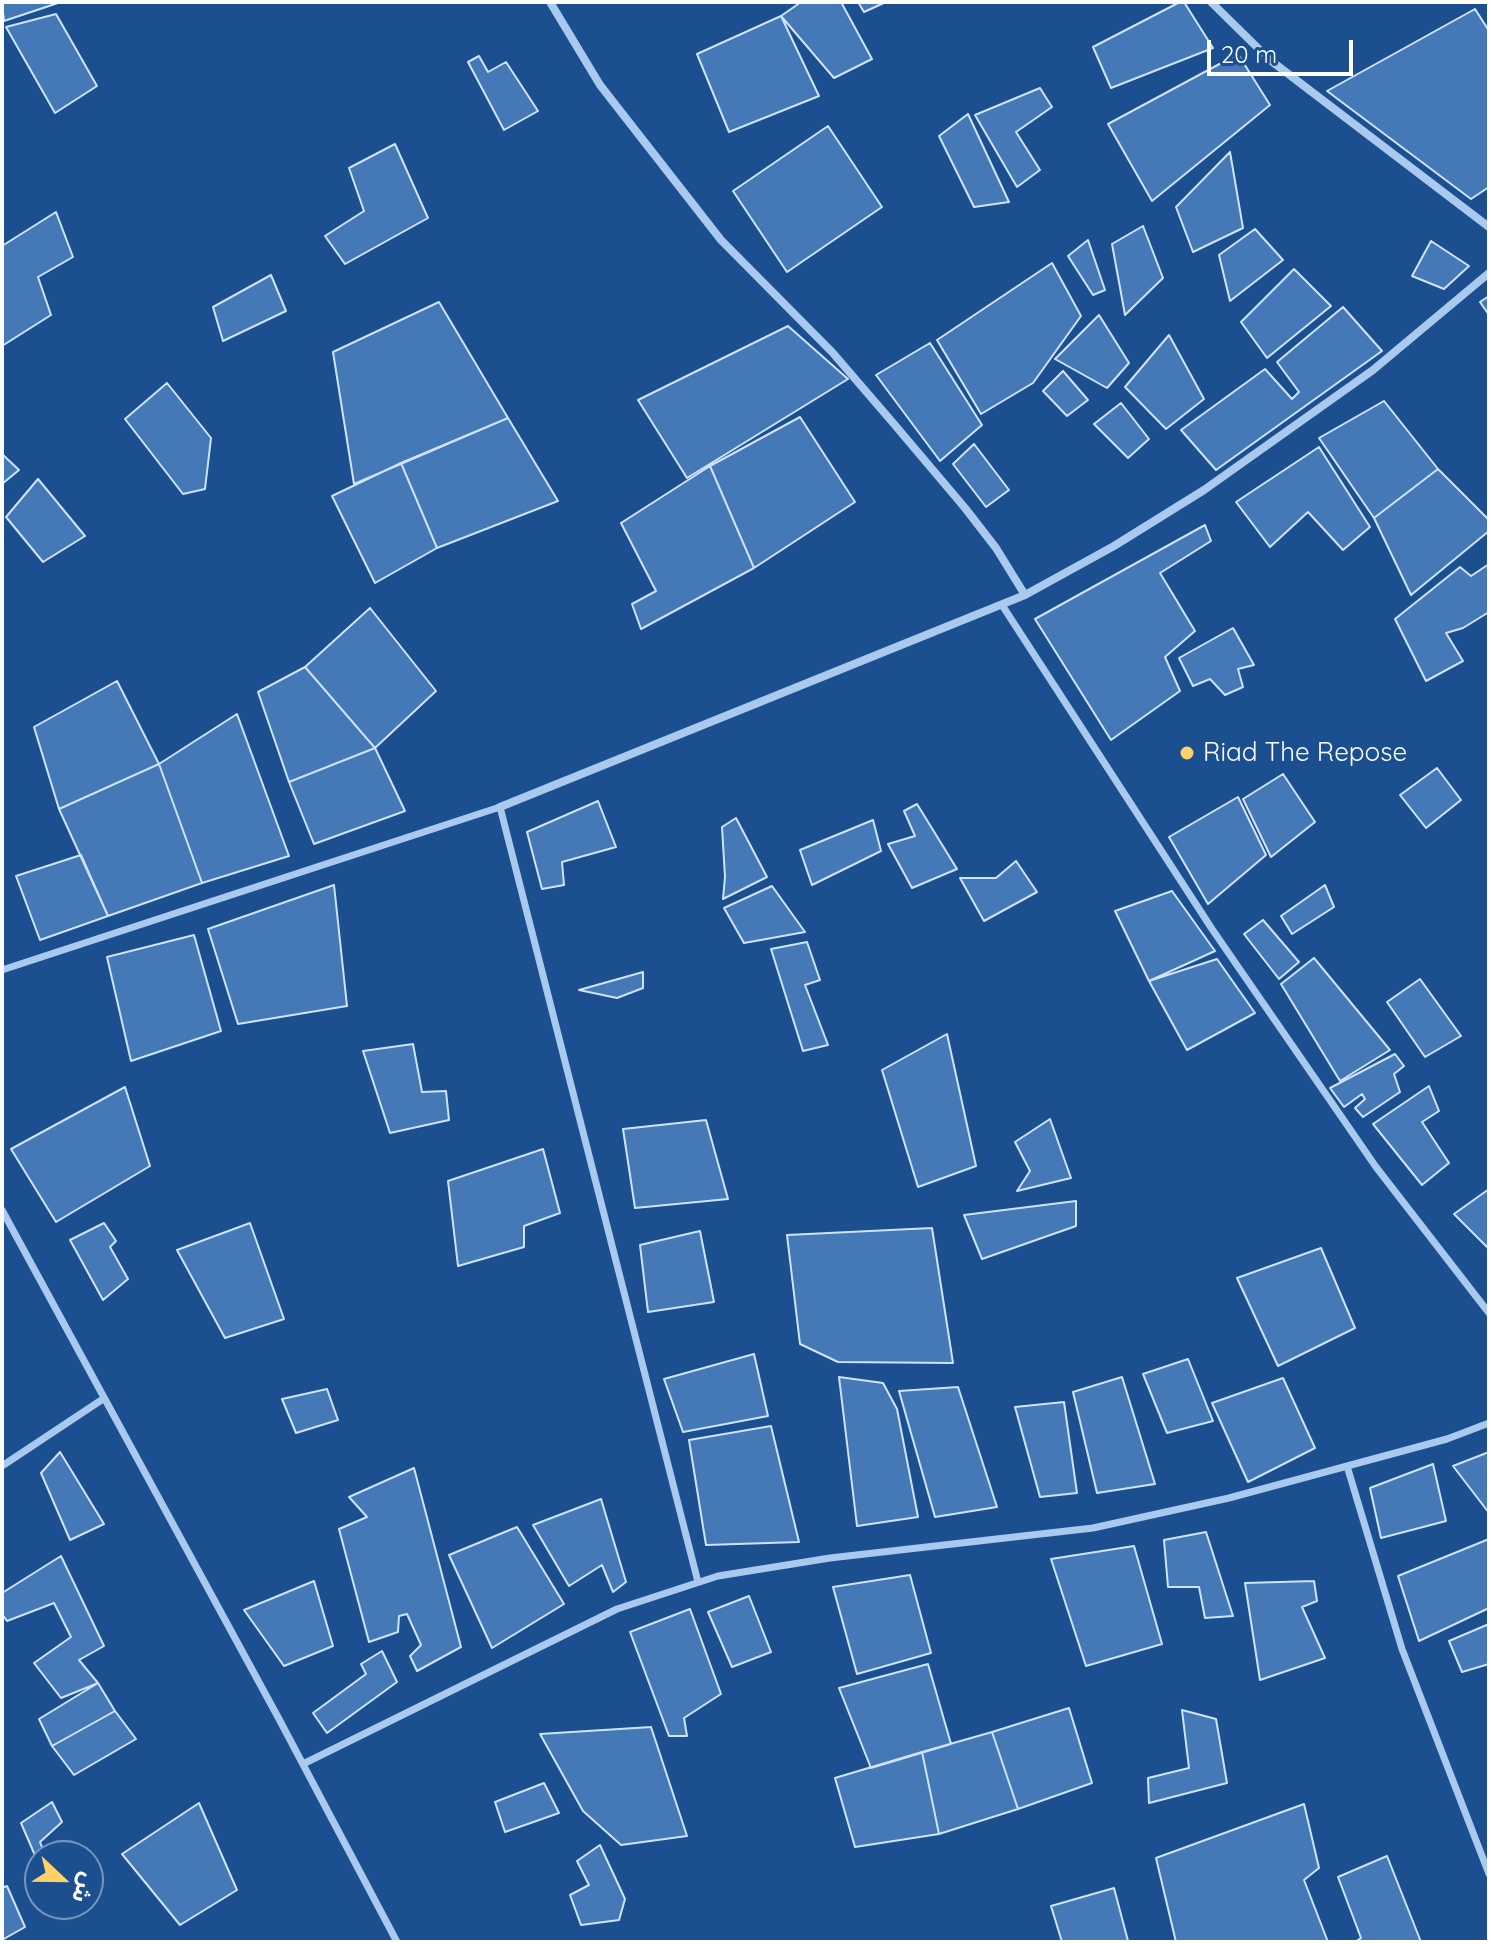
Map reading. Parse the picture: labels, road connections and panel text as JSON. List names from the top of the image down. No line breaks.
{"places":["Riad The Repose"],"scale_bar":"20 m","north":"right"}
